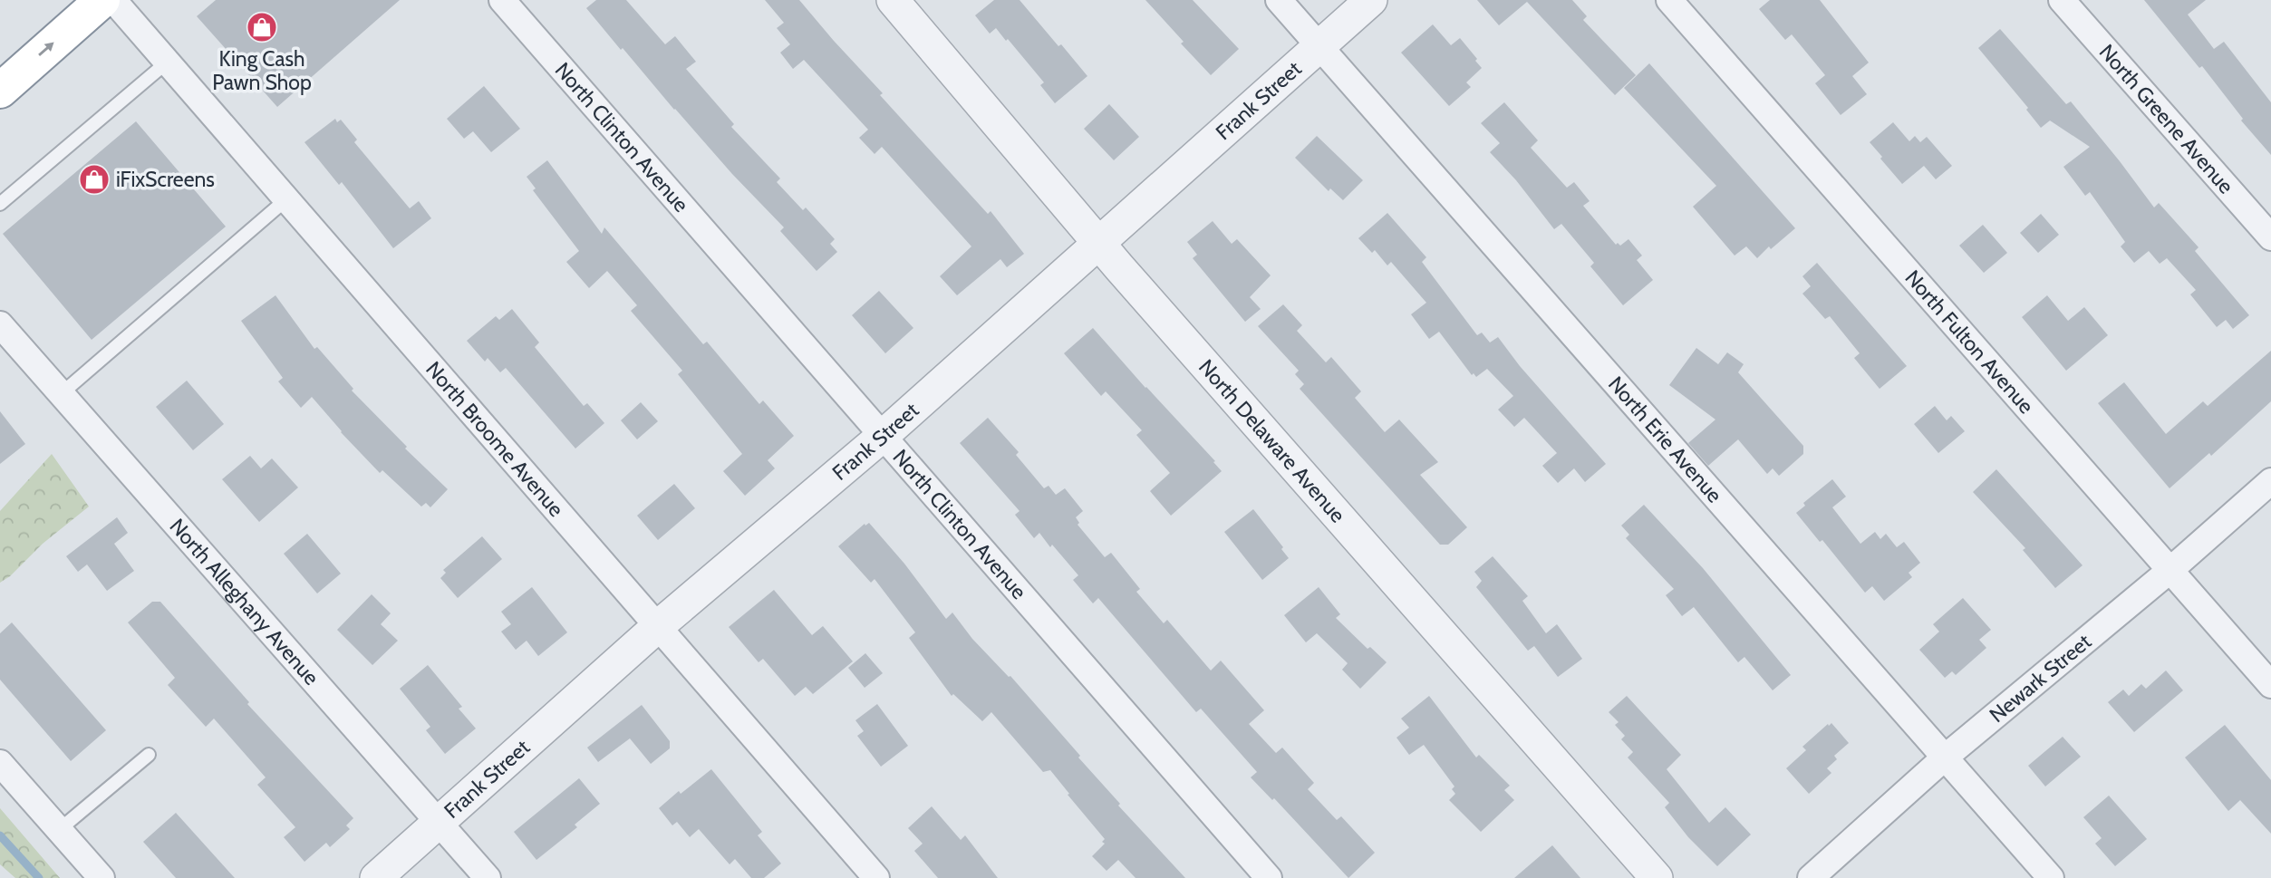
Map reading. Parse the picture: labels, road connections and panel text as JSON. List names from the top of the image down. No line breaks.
{"streets":{"street":["Frank Street","North Greene Avenue","North Clinton Avenue","North Fulton Avenue","North Erie Avenue","North Broome Avenue","North Delaware Avenue","North Alleghany Avenue","Newark Street"]},"crossings":[["Frank Street","North Clinton Avenue"],["Frank Street","North Erie Avenue"],["Frank Street","North Broome Avenue"],["Frank Street","North Delaware Avenue"],["Frank Street","North Alleghany Avenue"],["North Fulton Avenue","Newark Street"],["North Erie Avenue","Newark Street"]],"places":{"shop":["King Cash Pawn Shop","iFixScreens"]}}
